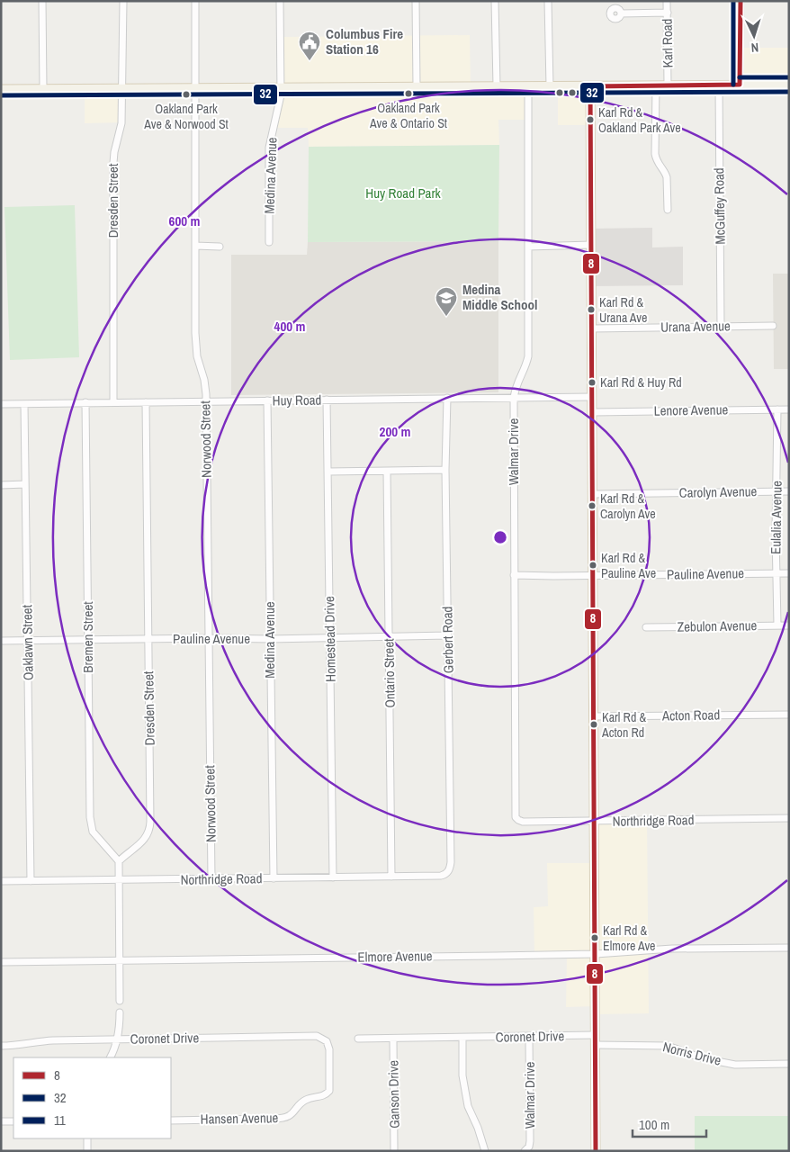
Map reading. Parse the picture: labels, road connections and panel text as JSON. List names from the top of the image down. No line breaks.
{"streets":{"street":["Karl Road","Medina Avenue","Dresden Street","McGuffey Road","Urana Avenue","Huy Road","Lenore Avenue","Norwood Street","Walmar Drive","Carolyn Avenue","Eulalia Avenue","Pauline Avenue","Zebulon Avenue","Bremen Street","Homestead Drive","Gerbert Road","Oaklawn Street","Ontario Street","Acton Road","Northridge Road","Elmore Avenue","Coronet Drive","Norris Drive","Ganson Drive","Hansen Avenue"]},"crossings":[["Medina Avenue","Huy Road"],["Medina Avenue","Pauline Avenue"],["Medina Avenue","Northridge Road"],["Dresden Street","Huy Road"],["Dresden Street","Pauline Avenue"],["Dresden Street","Bremen Street"],["McGuffey Road","Urana Avenue"],["Huy Road","Norwood Street"],["Huy Road","Walmar Drive"],["Huy Road","Bremen Street"],["Huy Road","Homestead Drive"],["Huy Road","Gerbert Road"],["Huy Road","Oaklawn Street"],["Lenore Avenue","Eulalia Avenue"],["Norwood Street","Pauline Avenue"],["Norwood Street","Northridge Road"],["Walmar Drive","Pauline Avenue"],["Walmar Drive","Northridge Road"],["Walmar Drive","Coronet Drive"],["Carolyn Avenue","Eulalia Avenue"],["Eulalia Avenue","Pauline Avenue"],["Eulalia Avenue","Zebulon Avenue"],["Pauline Avenue","Bremen Street"],["Pauline Avenue","Homestead Drive"],["Pauline Avenue","Gerbert Road"],["Pauline Avenue","Oaklawn Street"],["Pauline Avenue","Ontario Street"],["Homestead Drive","Northridge Road"],["Gerbert Road","Northridge Road"],["Oaklawn Street","Northridge Road"],["Ontario Street","Northridge Road"],["Coronet Drive","Ganson Drive"],["Coronet Drive","Hansen Avenue"]],"parks":["Huy Road Park"],"places":{"public building":["Columbus Fire Station 16"],"other":["Oakland Park Ave & Ontario St","Oakland Park Ave & Norwood St","Karl Rd & Oakland Park Ave","Karl Rd & Urana Ave","Karl Rd & Huy Rd","Karl Rd & Carolyn Ave","Karl Rd & Pauline Ave","Karl Rd & Acton Rd","Karl Rd & Elmore Ave"],"school or university":["Medina Middle School"]},"lines":["transit line 8","transit line 11","transit line 32"],"legend":["8","32","11"],"scale_bar":"100 m","north":"bottom","rings":["600 m","400 m","200 m"]}
